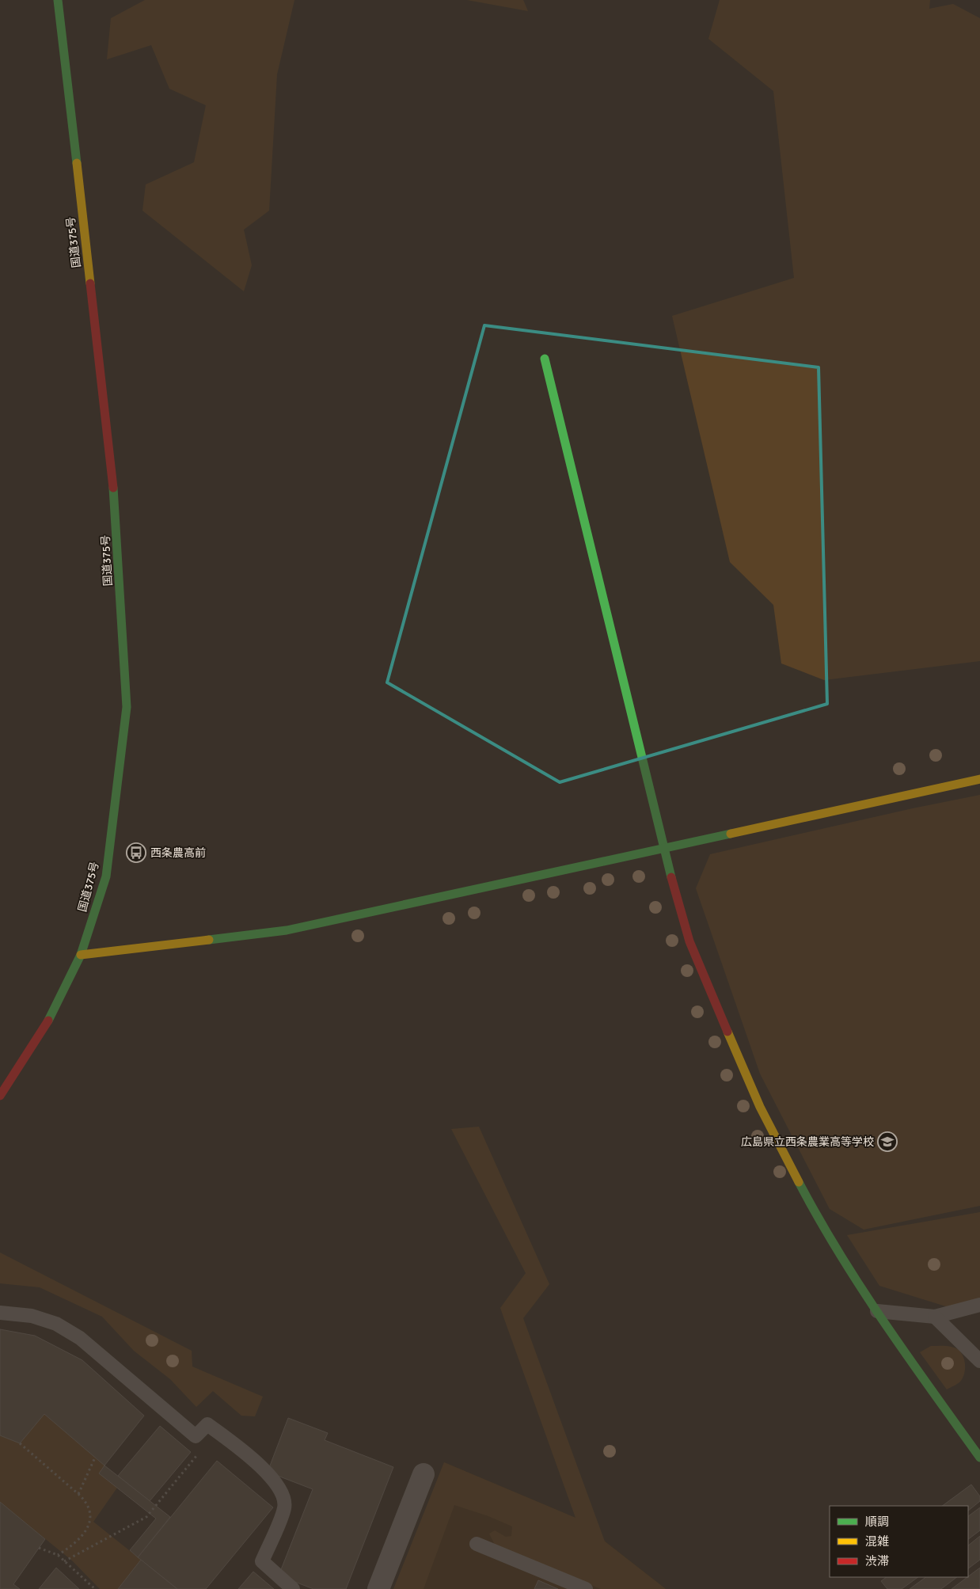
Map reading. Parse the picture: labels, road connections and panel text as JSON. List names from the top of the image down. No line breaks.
{"streets":{"main road":["国道375号"]},"places":{"bus stop":["西条農高前"],"school or university":["広島県立西条農業高等学校"]},"legend":["順調","混雑","渋滞"]}
